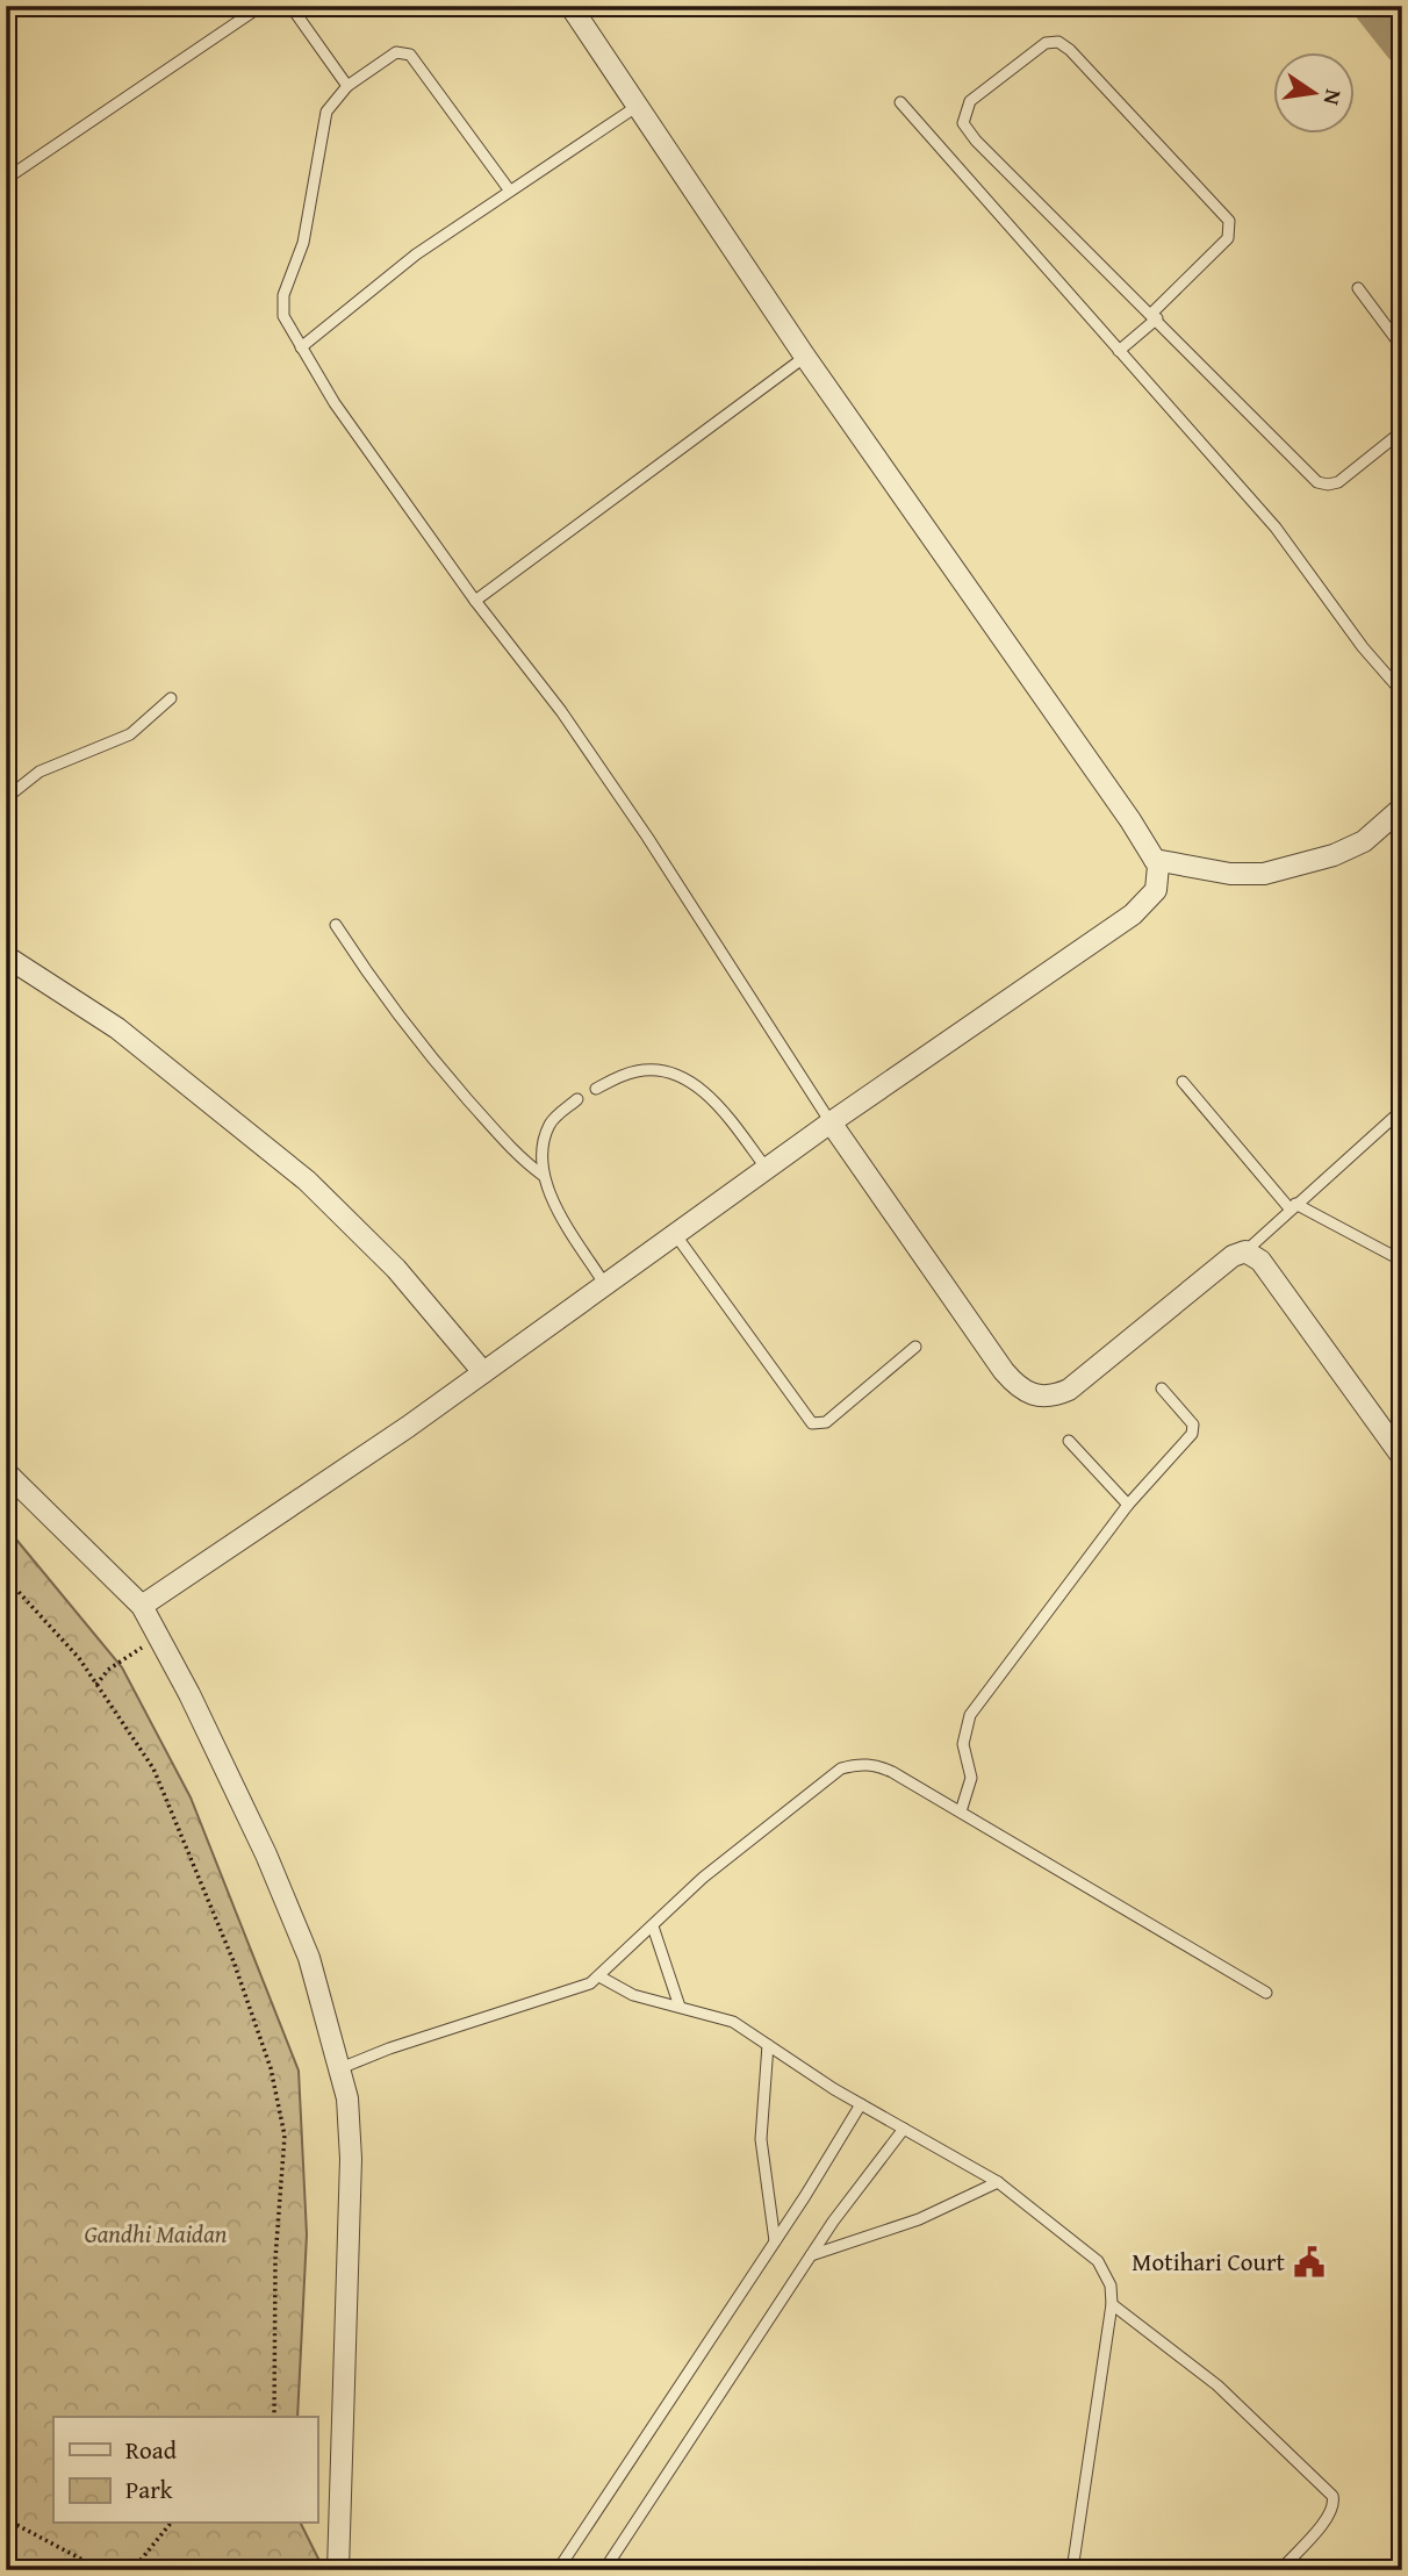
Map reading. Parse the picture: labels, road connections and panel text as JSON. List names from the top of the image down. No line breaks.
{"parks":["Gandhi Maidan"],"places":{"public building":["Motihari Court"]},"legend":["Road","Park"],"north":"right"}
